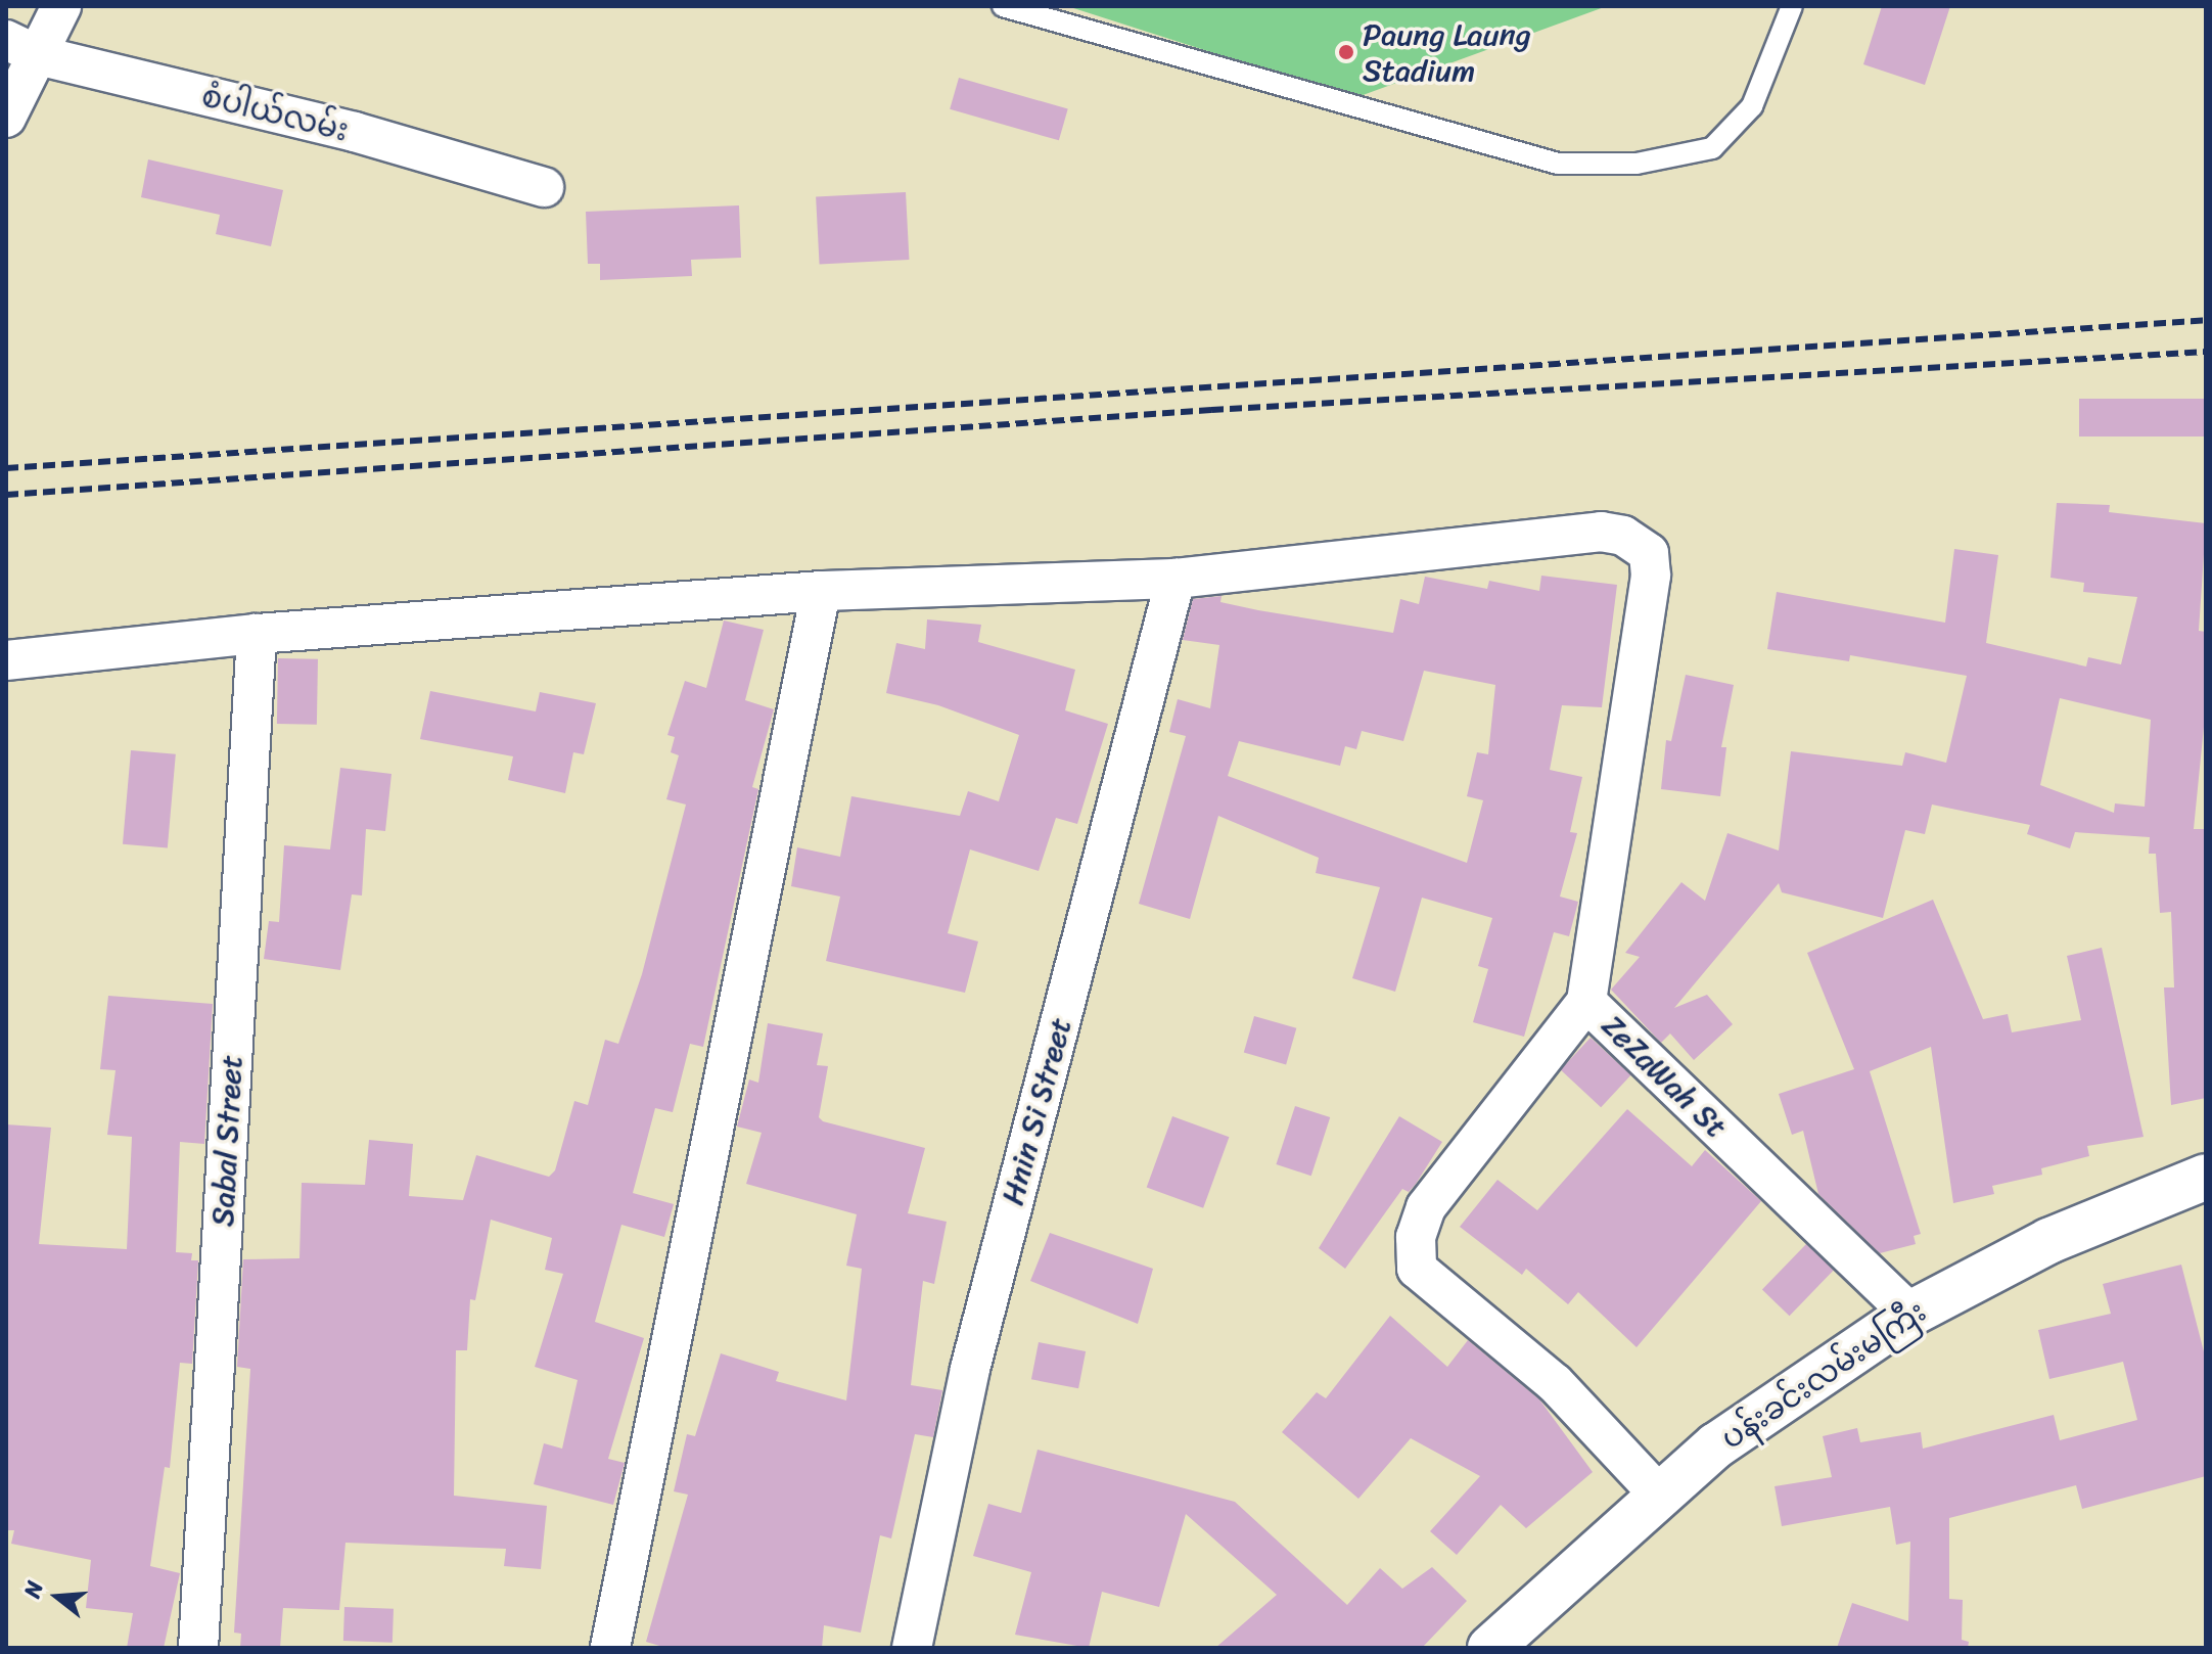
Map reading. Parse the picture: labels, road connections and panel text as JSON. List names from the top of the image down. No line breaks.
{"streets":{"main road":["ပန်းခင်းလမ်းမကြီး"],"street":["စံပါယ်လမ်း","ZeZaWah St","Hnin Si Street","Sabal Street"]},"crossings":[["ZeZaWah St","Hnin Si Street"],["ZeZaWah St","ပန်းခင်းလမ်းမကြီး"]],"places":["Paung Laung Stadium"],"north":"left"}
